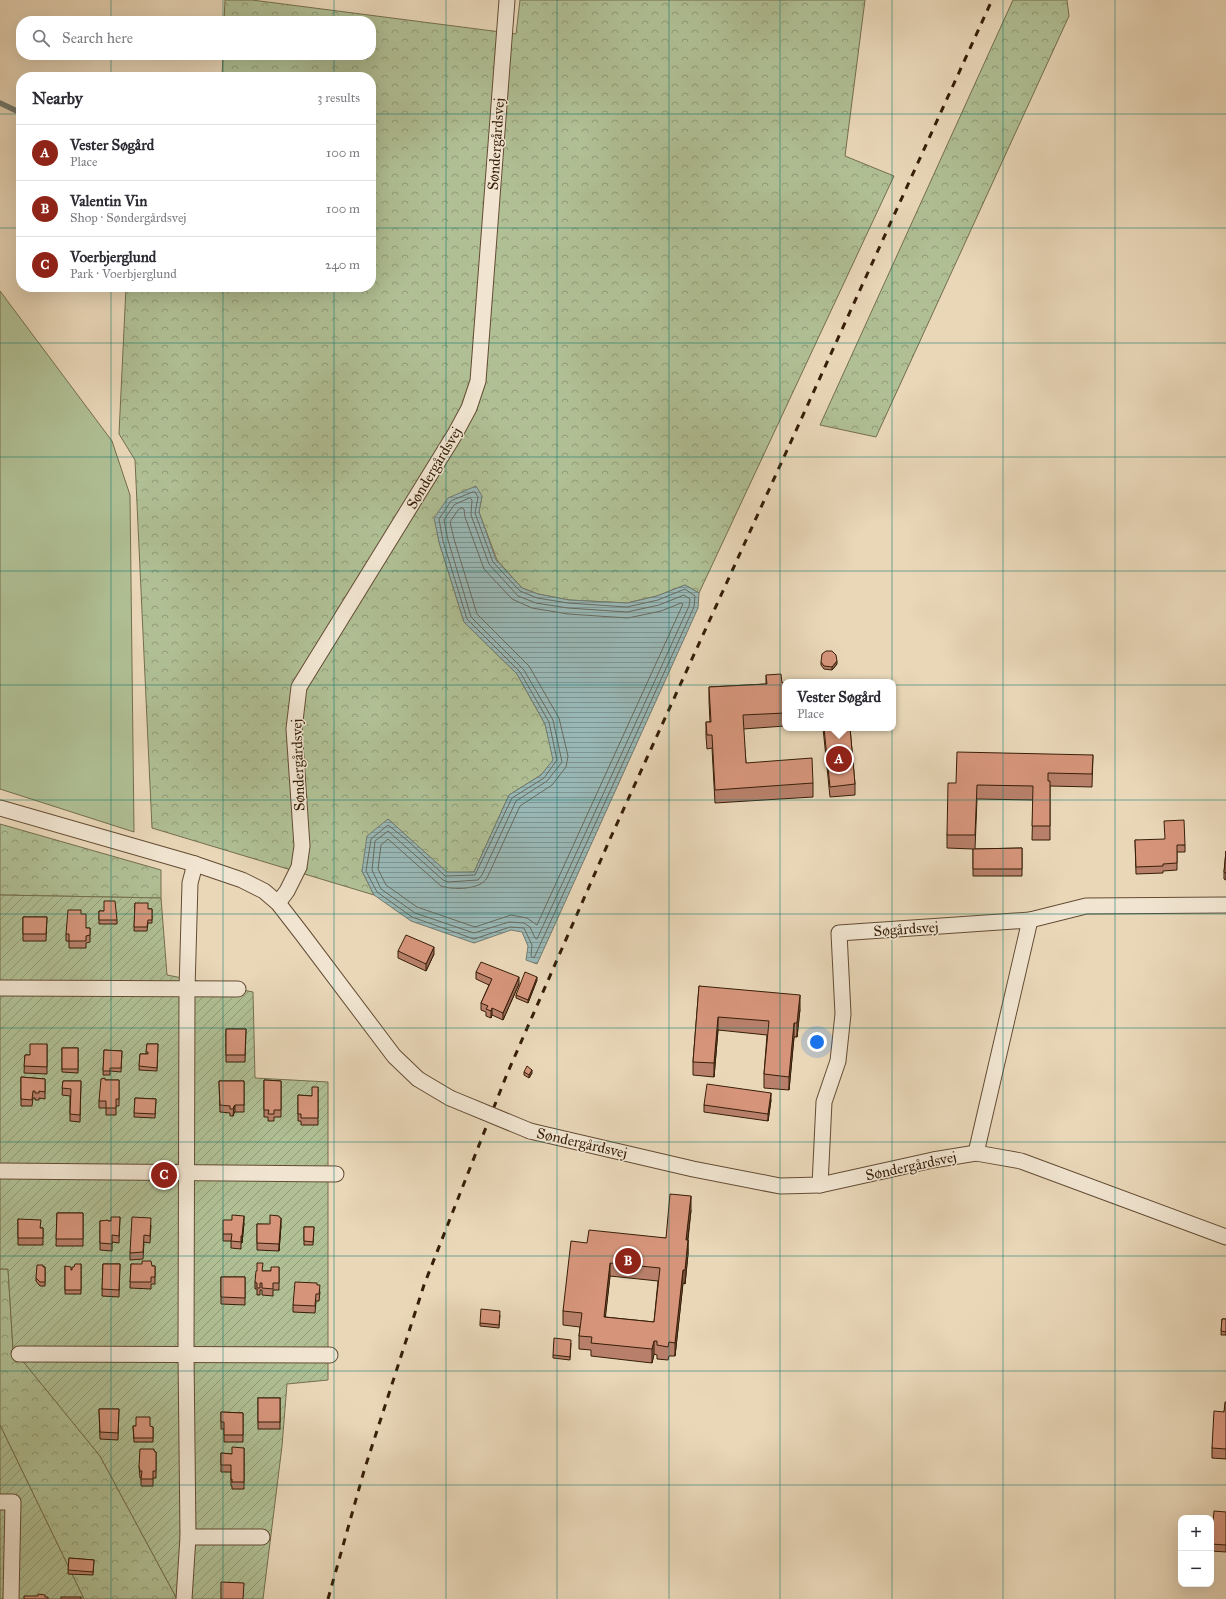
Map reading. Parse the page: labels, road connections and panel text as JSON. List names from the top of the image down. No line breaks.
{"streets":{"street":["Søndergårdsvej","Søgårdsvej"]},"crossings":[["Søndergårdsvej","Søgårdsvej"]],"page":{"search":"Search here","heading":["Nearby","3 results"],"list":[{"mark":"A","name":"Vester Søgård","note":"Place","value":"100 m"},{"mark":"B","name":"Valentin Vin","note":"Shop · Søndergårdsvej","value":"100 m"},{"mark":"C","name":"Voerbjerglund","note":"Park · Voerbjerglund","value":"240 m"}],"popup":["Vester Søgård","Place"],"pins":["A","C","B"],"map_buttons":["+","−"]}}
